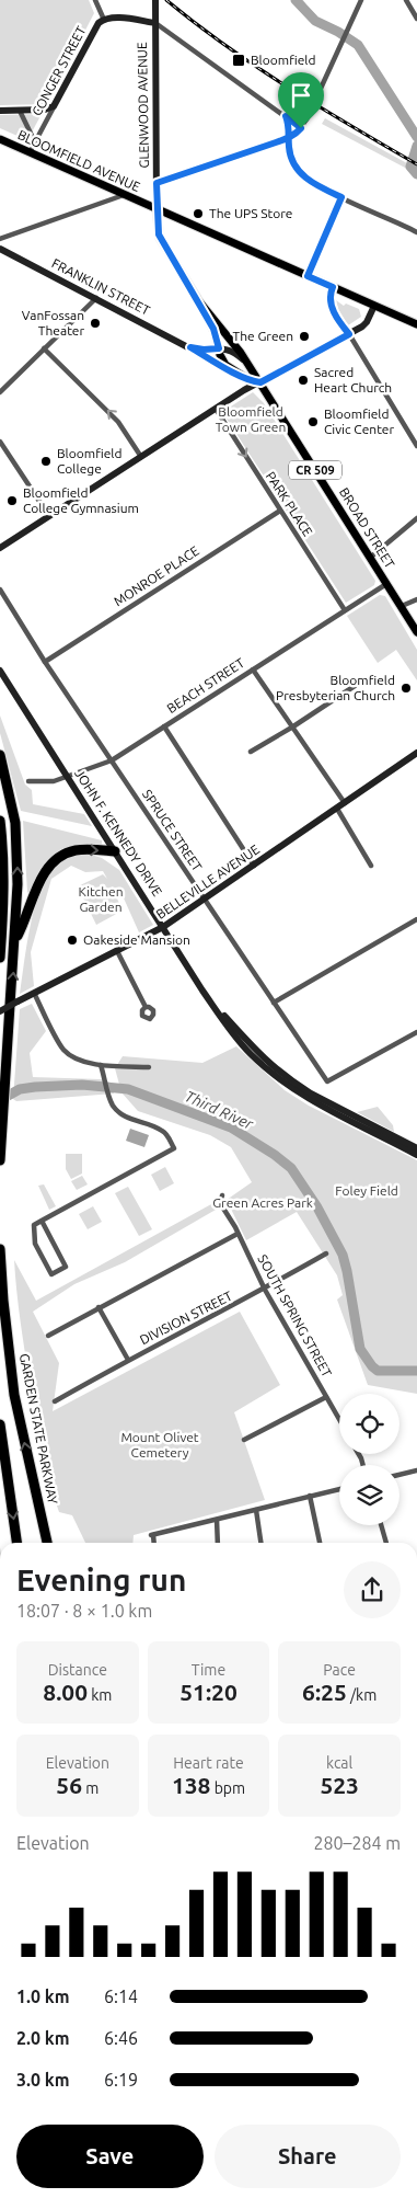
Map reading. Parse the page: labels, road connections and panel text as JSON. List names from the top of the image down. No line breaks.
{"streets":{"highway":["GARDEN STATE PARKWAY"],"main road":["CONGER STREET","GLENWOOD AVENUE","BLOOMFIELD AVENUE","FRANKLIN STREET","CR 509","BROAD STREET","JOHN F. KENNEDY DRIVE","BELLEVILLE AVENUE"],"street":["PARK PLACE","MONROE PLACE","BEACH STREET","SPRUCE STREET","SOUTH SPRING STREET","DIVISION STREET"]},"crossings":[["CONGER STREET","GLENWOOD AVENUE"],["CONGER STREET","BLOOMFIELD AVENUE"],["GLENWOOD AVENUE","BLOOMFIELD AVENUE"],["GLENWOOD AVENUE","BROAD STREET"],["BLOOMFIELD AVENUE","BROAD STREET"],["FRANKLIN STREET","CR 509"],["FRANKLIN STREET","BROAD STREET"],["CR 509","BROAD STREET"],["PARK PLACE","MONROE PLACE"],["PARK PLACE","BEACH STREET"],["BROAD STREET","BEACH STREET"],["MONROE PLACE","SPRUCE STREET"],["BEACH STREET","SPRUCE STREET"],["BEACH STREET","JOHN F. KENNEDY DRIVE"],["SPRUCE STREET","BELLEVILLE AVENUE"],["JOHN F. KENNEDY DRIVE","BELLEVILLE AVENUE"],["SOUTH SPRING STREET","DIVISION STREET"]],"one_way":["PARK PLACE"],"water":["Third River"],"parks":["Bloomfield Town Green","Kitchen Garden","Foley Field","Green Acres Park","Mount Olivet Cemetery"],"places":{"transit":["Bloomfield"],"other":["The UPS Store","VanFossan Theater","The Green","Sacred Heart Church","Bloomfield Civic Center","Bloomfield College","Bloomfield College Gymnasium","Bloomfield Presbyterian Church","Oakeside Mansion"]},"page":{"heading":["Evening run","18:07 · 8 × 1.0 km"],"stats":[["Distance","8.00 km"],["Time","51:20"],["Pace","6:25 /km"],["Elevation","56 m"],["Heart rate","138 bpm"],["kcal","523"]],"chart":["Elevation","280–284 m"],"list":[{"name":"1.0 km","note":"6:14"},{"name":"2.0 km","note":"6:46"},{"name":"3.0 km","note":"6:19"}],"buttons":["Save","Share"]}}
